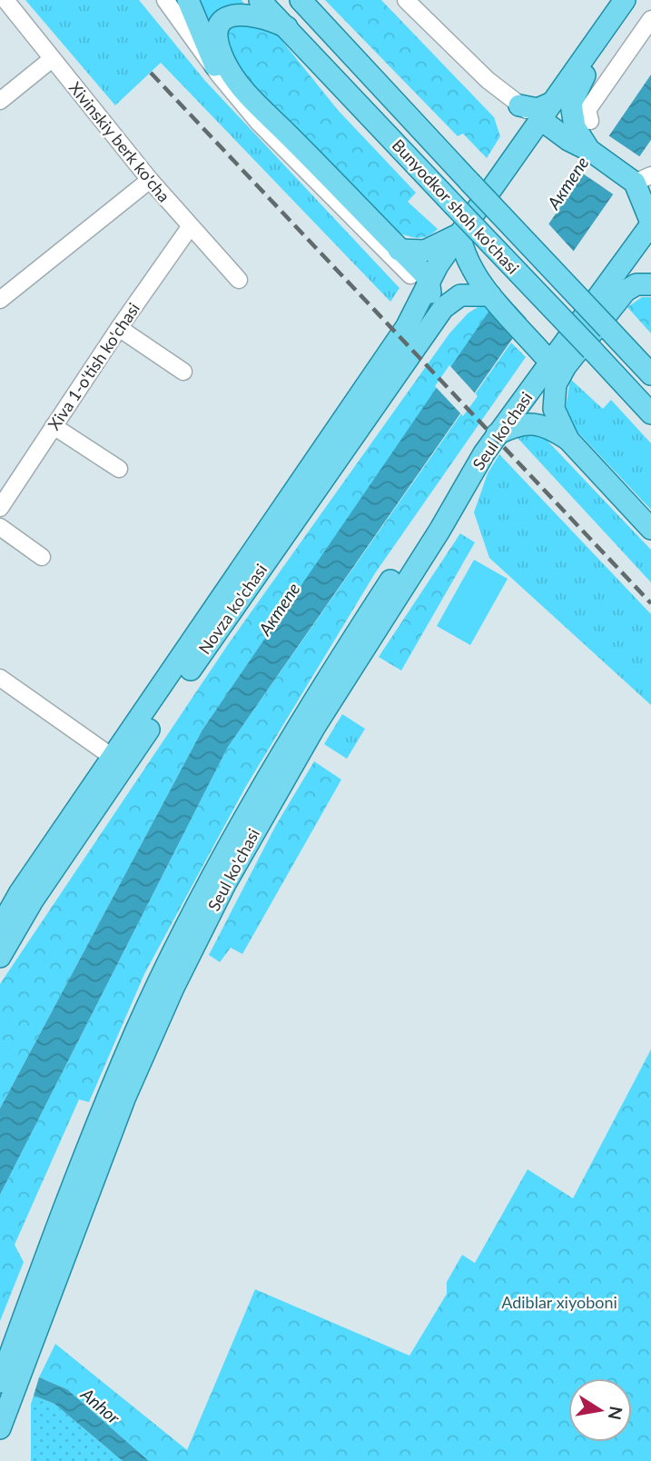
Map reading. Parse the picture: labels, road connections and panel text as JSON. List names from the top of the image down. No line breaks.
{"streets":{"main road":["Bunyodkor shoh ko'chasi","Seul ko'chasi","Novza ko'chasi"],"street":["Xivinskiy berk ko'cha","Xiva 1-o'tish ko'chasi"]},"crossings":[["Xivinskiy berk ko'cha","Xiva 1-o'tish ko'chasi"]],"water":["Актепе","Anhor"],"parks":["Adiblar xiyoboni"],"north":"right"}
